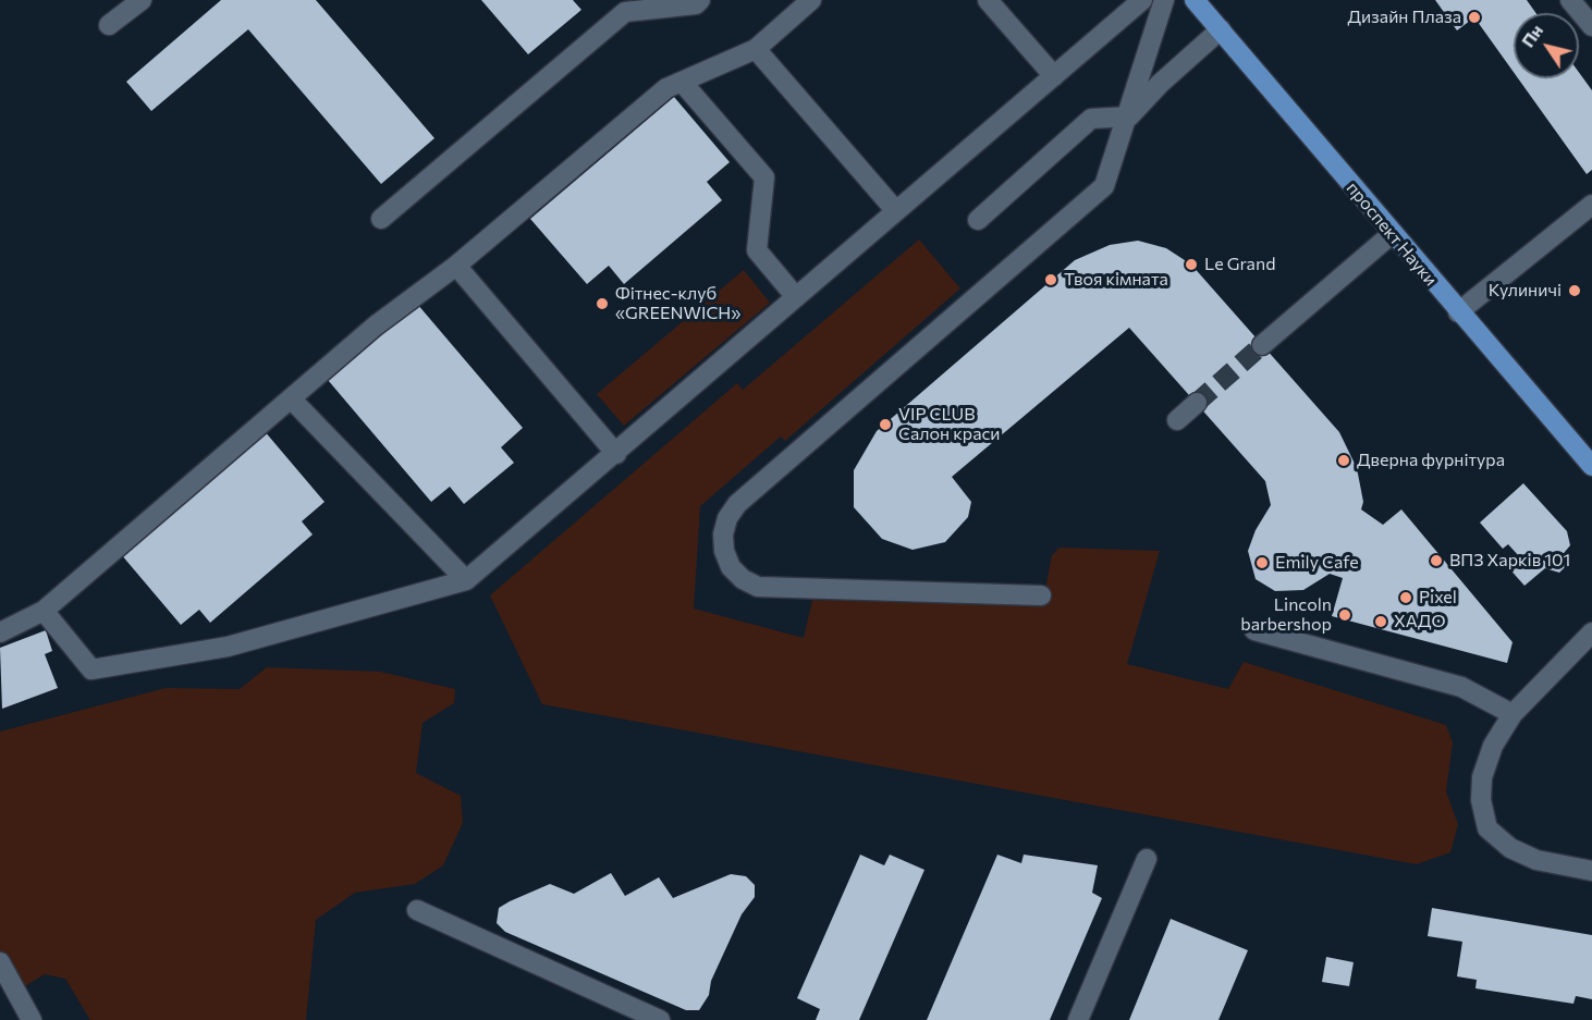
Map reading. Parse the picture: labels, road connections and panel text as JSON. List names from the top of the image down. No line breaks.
{"streets":{"main road":["проспект Науки"]},"places":["Дизайн Плаза","Le Grand","Твоя кімната","Кулиничі","Фітнес-клуб «GREENWICH»","VIP CLUB Салон краси","Дверна фурнітура","ВПЗ Харків 101","Emily Cafe","Pixel","Lincoln barbershop","ХАДО"],"north":"top left"}
